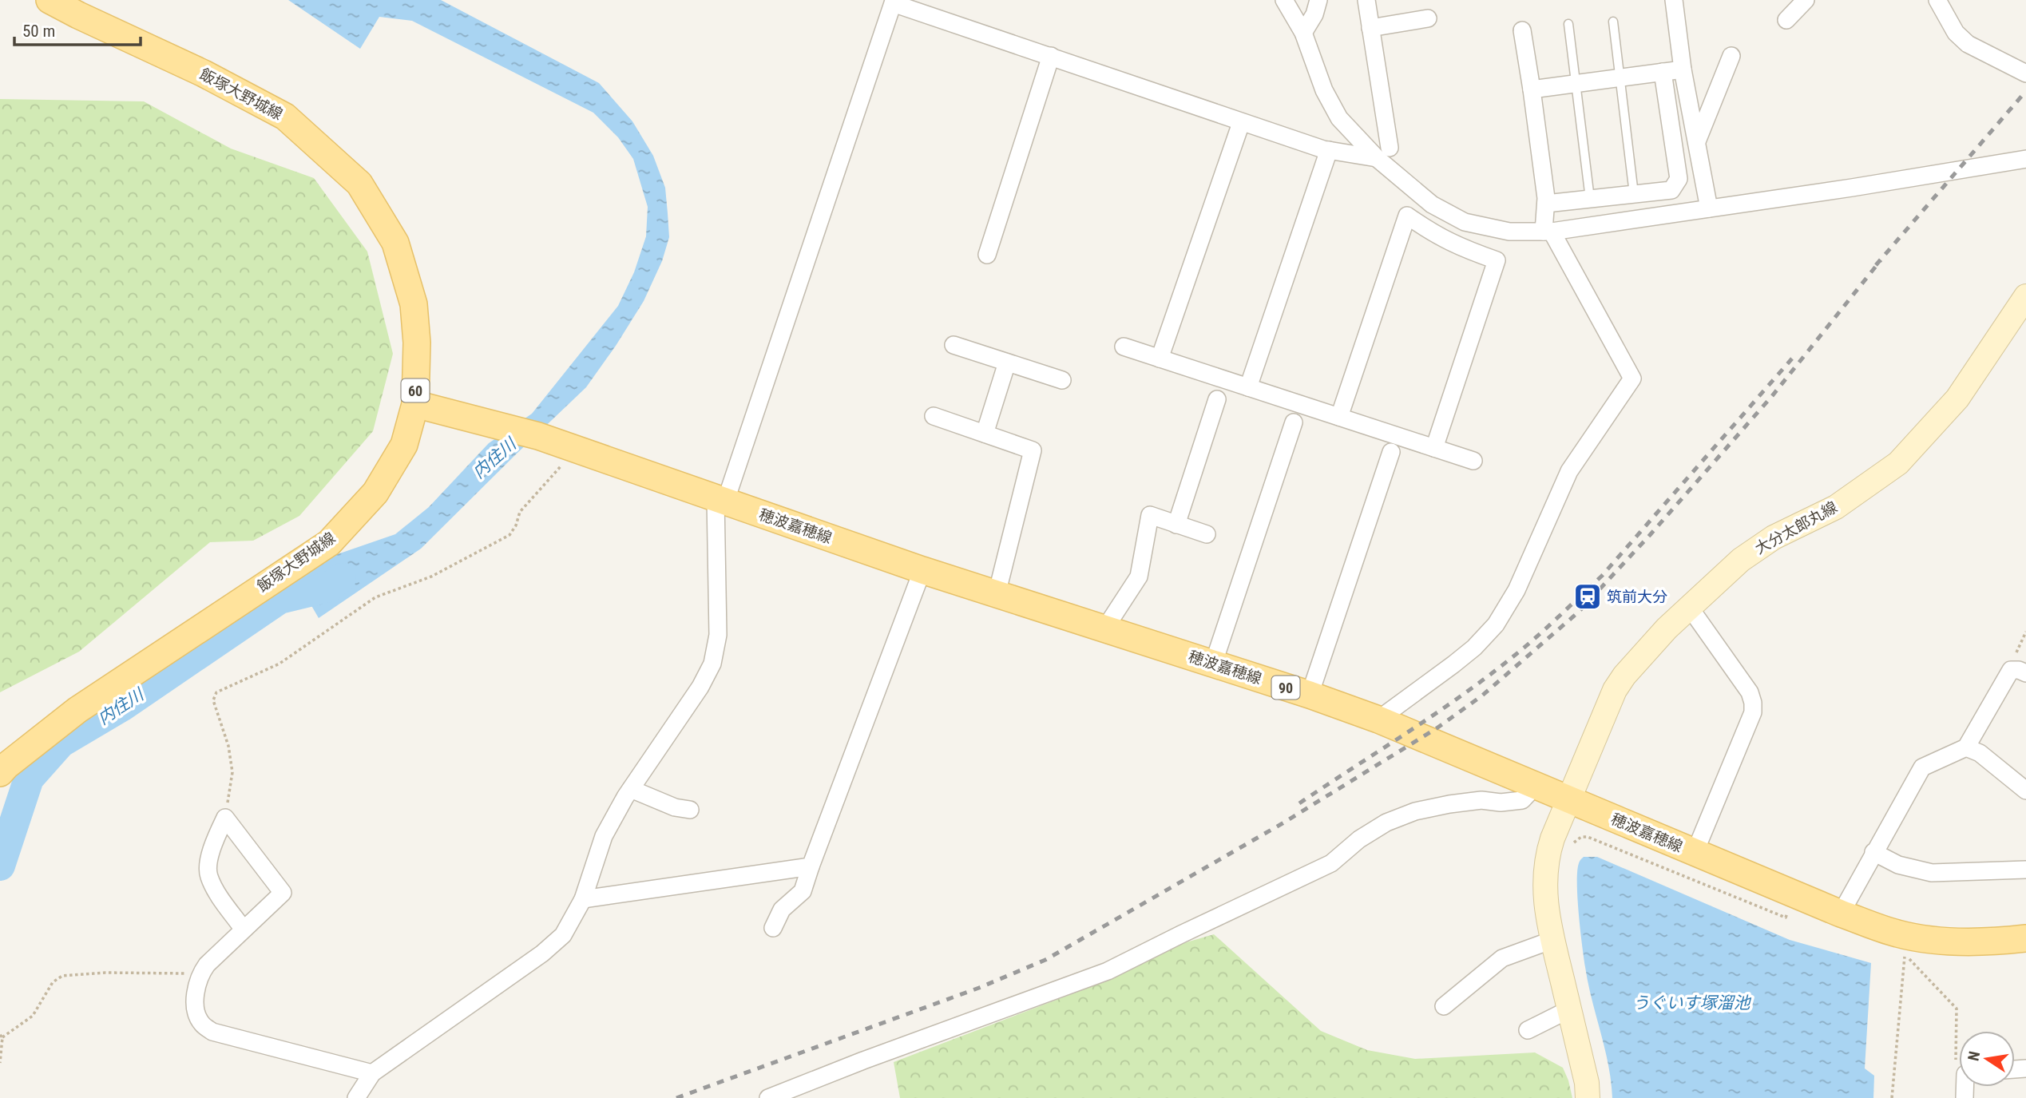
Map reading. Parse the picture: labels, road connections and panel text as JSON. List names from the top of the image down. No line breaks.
{"streets":{"main road":["飯塚大野城線","60","穂波嘉穂線","大分太郎丸線","90"]},"crossings":[["飯塚大野城線","穂波嘉穂線"],["穂波嘉穂線","大分太郎丸線"]],"water":["内住川","うぐいす塚溜池"],"places":{"station":["筑前大分"]},"scale_bar":"50 m","north":"left"}
